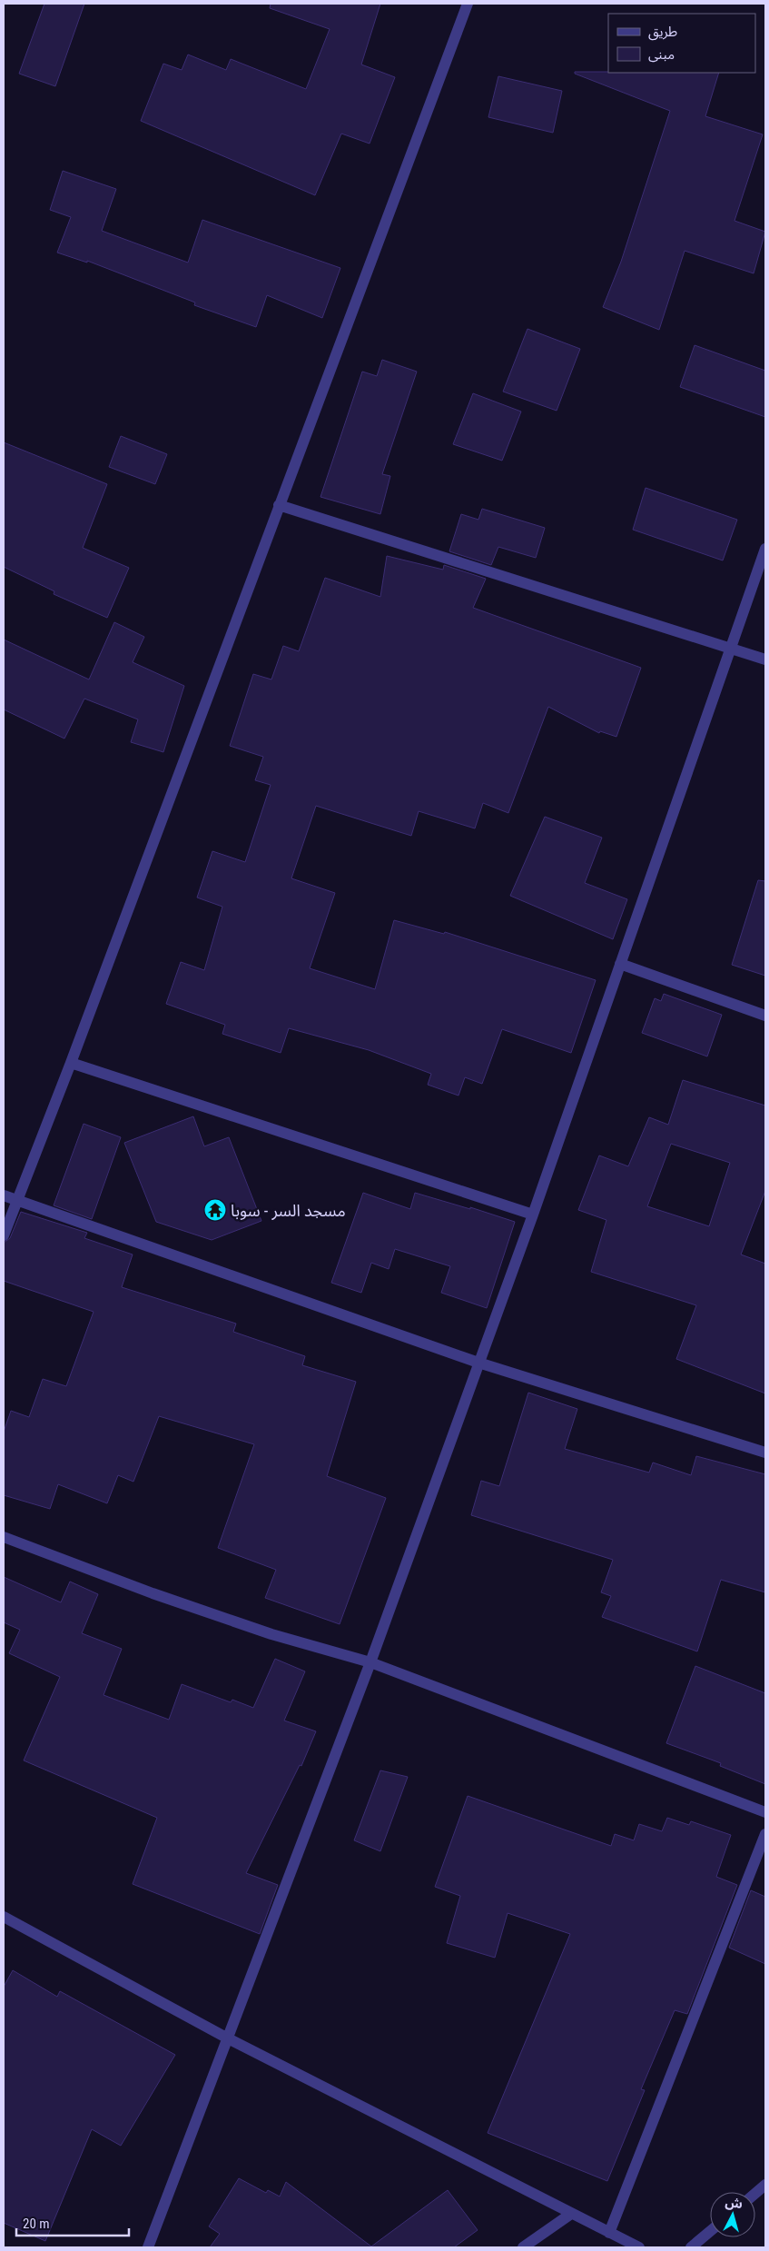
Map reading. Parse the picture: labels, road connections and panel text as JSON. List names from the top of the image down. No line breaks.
{"places":{"temple":["مسجد السر - سوبا"]},"legend":["طريق","مبنى"],"scale_bar":"20 m","north":"top"}
